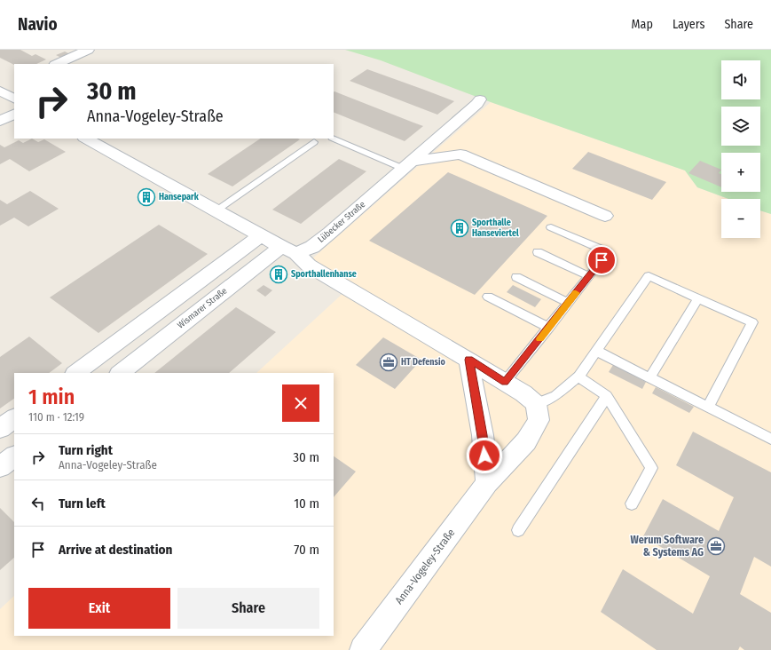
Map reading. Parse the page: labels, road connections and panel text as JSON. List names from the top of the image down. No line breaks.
{"streets":{"street":["Lübecker Straße","Wismarer Straße","Anna-Vogeley-Straße"]},"crossings":[["Lübecker Straße","Wismarer Straße"]],"places":{"building":["Hansepark","Sporthalle Hanseviertel","Sporthallenhanse"],"office":["HT Defensio","Werum Software & Systems AG"]},"page":{"header":"Navio","nav":["Map","Layers","Share"],"map_buttons":["+","−"],"turn":["30 m","Anna-Vogeley-Straße"],"heading":["1 min","110 m · 12:19"],"list":[{"name":"Turn right","note":"Anna-Vogeley-Straße","value":"30 m"},{"name":"Turn left","value":"10 m"},{"name":"Arrive at destination","value":"70 m"}],"buttons":["Exit","Share"]}}
